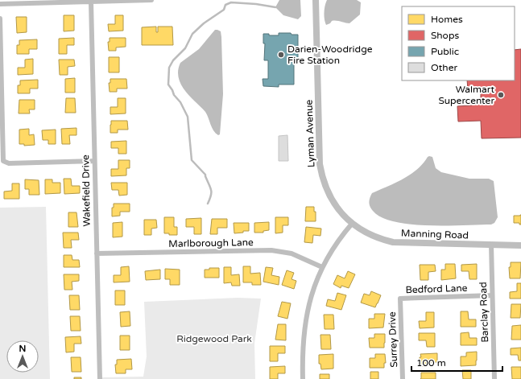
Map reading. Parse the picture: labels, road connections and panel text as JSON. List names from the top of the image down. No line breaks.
{"streets":{"street":["Lyman Avenue","Wakefield Drive","Manning Road","Marlborough Lane","Bedford Lane","Barclay Road","Surrey Drive"]},"crossings":[["Lyman Avenue","Manning Road"],["Wakefield Drive","Marlborough Lane"],["Manning Road","Barclay Road"],["Bedford Lane","Barclay Road"],["Bedford Lane","Surrey Drive"]],"parks":["Ridgewood Park"],"places":["Darien-Woodridge Fire Station","Walmart Supercenter"],"legend":["Homes","Shops","Public","Other"],"scale_bar":"100 m","north":"top"}
